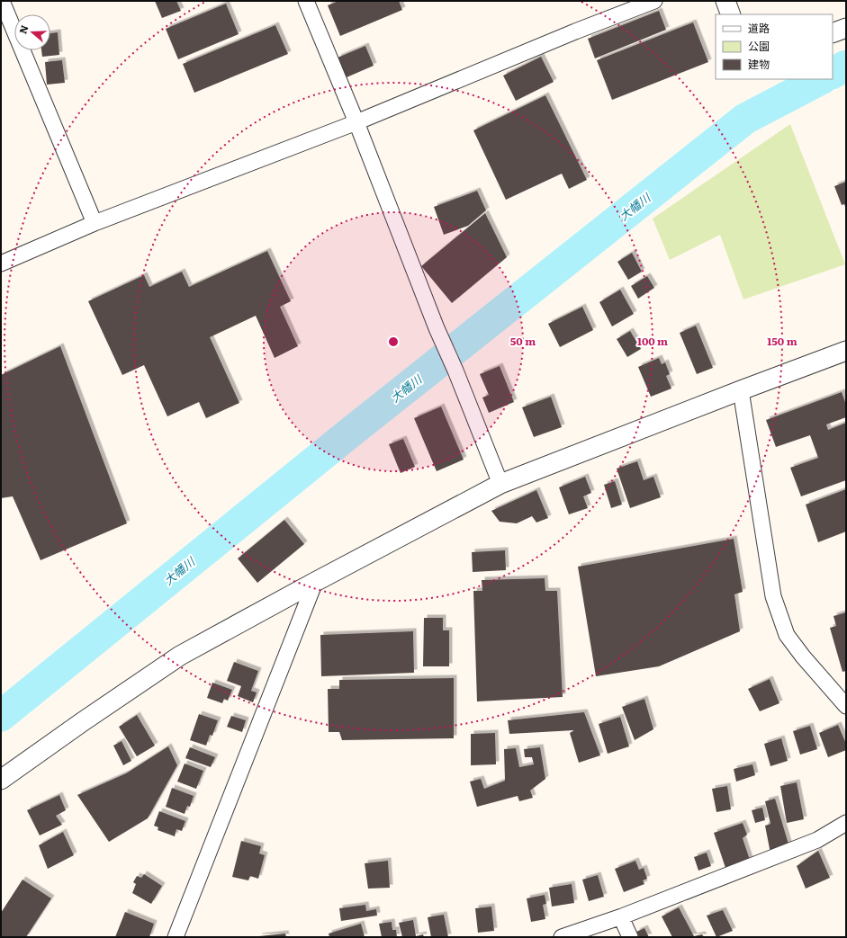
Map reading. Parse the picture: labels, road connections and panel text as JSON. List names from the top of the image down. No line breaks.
{"water":["大幡川"],"legend":["道路","公園","建物"],"north":"left","rings":["50 m","100 m","150 m"]}
